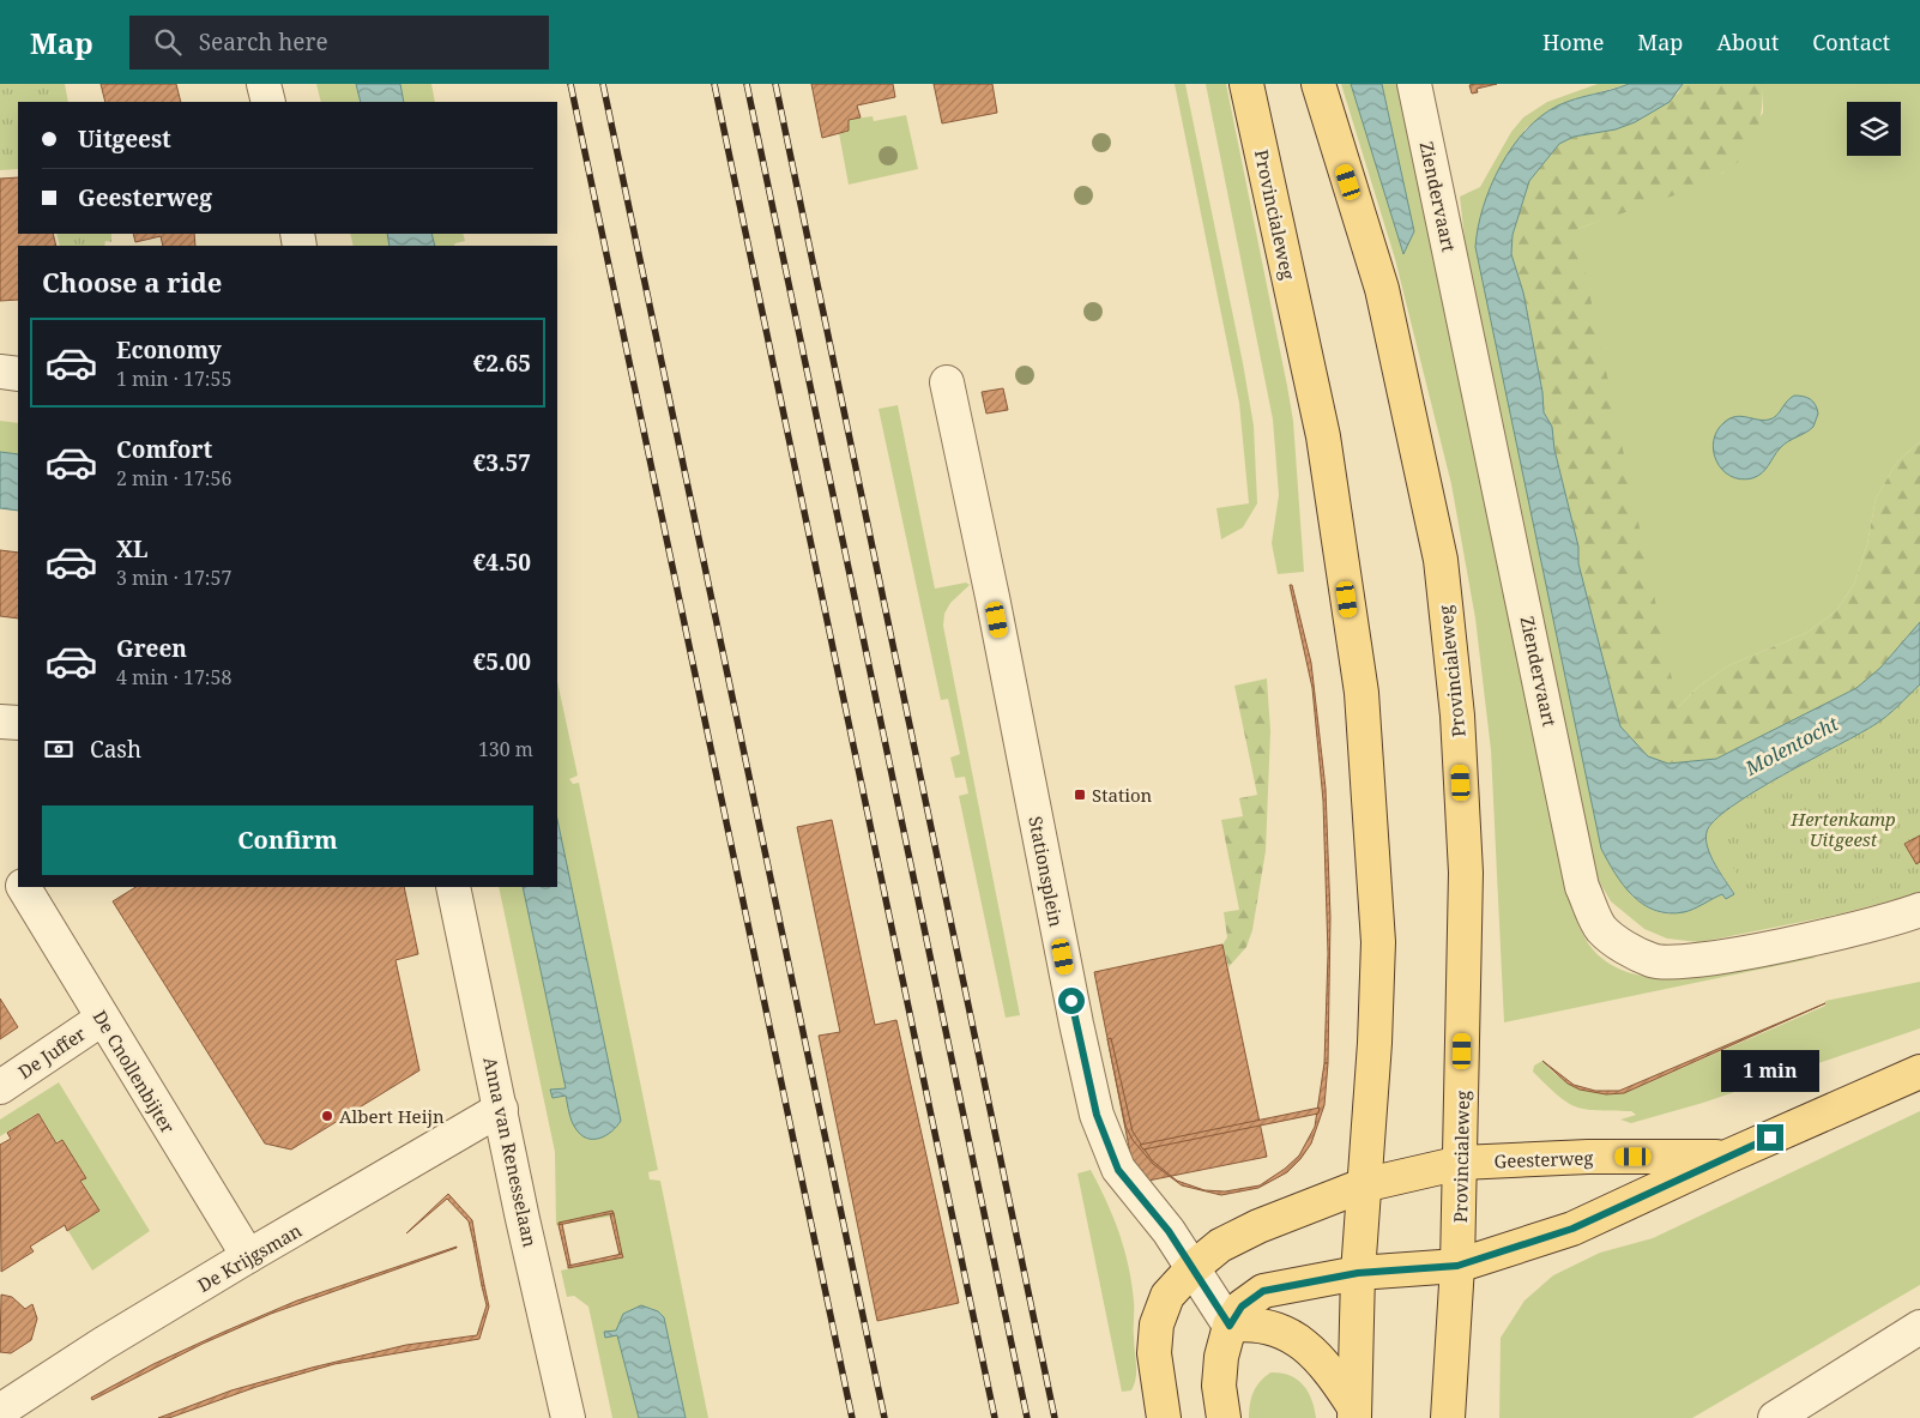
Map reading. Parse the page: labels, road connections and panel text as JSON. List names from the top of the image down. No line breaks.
{"streets":{"main road":["Provincialeweg","Geesterweg"],"street":["Ziendervaart","Stationsplein","De Juffer","De Cnollenbijter","Anna van Renesselaan","De Krijgsman"]},"crossings":[["Provincialeweg","Geesterweg"],["Stationsplein","Geesterweg"],["De Juffer","De Cnollenbijter"],["De Cnollenbijter","De Krijgsman"],["Anna van Renesselaan","De Krijgsman"]],"water":["Molentocht"],"parks":["Hertenkamp Uitgeest"],"places":{"transit":["Station"],"other":["Albert Heijn"]},"page":{"header":"Map","search":"Search here","nav":["Home","Map","About","Contact"],"banner":["Uitgeest","Geesterweg"],"heading":"Choose a ride","list":[{"name":"Economy","note":"1 min · 17:55","value":"€2.65"},{"name":"Comfort","note":"2 min · 17:56","value":"€3.57"},{"name":"XL","note":"3 min · 17:57","value":"€4.50"},{"name":"Green","note":"4 min · 17:58","value":"€5.00"}],"pay":["Cash","130 m"],"buttons":"Confirm","bubble":"1 min"}}
